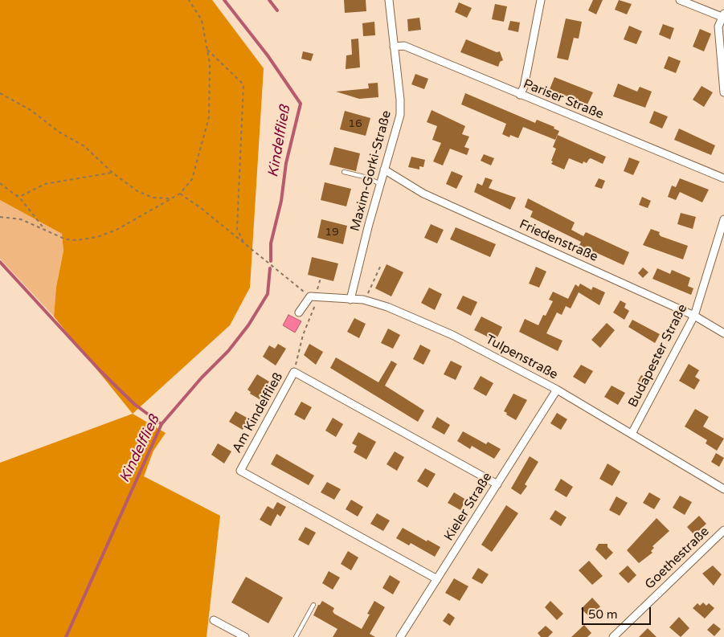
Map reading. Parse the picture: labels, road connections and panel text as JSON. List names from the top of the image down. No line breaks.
{"streets":{"street":["Pariser Straße","Maxim-Gorki-Straße","Friedenstraße","Budapester Straße","Tulpenstraße","Am Kindelfließ","Kieler Straße","Goethestraße"]},"crossings":[["Pariser Straße","Maxim-Gorki-Straße"],["Maxim-Gorki-Straße","Friedenstraße"],["Maxim-Gorki-Straße","Tulpenstraße"],["Friedenstraße","Budapester Straße"],["Budapester Straße","Tulpenstraße"],["Tulpenstraße","Kieler Straße"],["Am Kindelfließ","Kieler Straße"]],"water":["Kindelfließ"],"house_numbers":["16","19"],"scale_bar":"50 m"}
